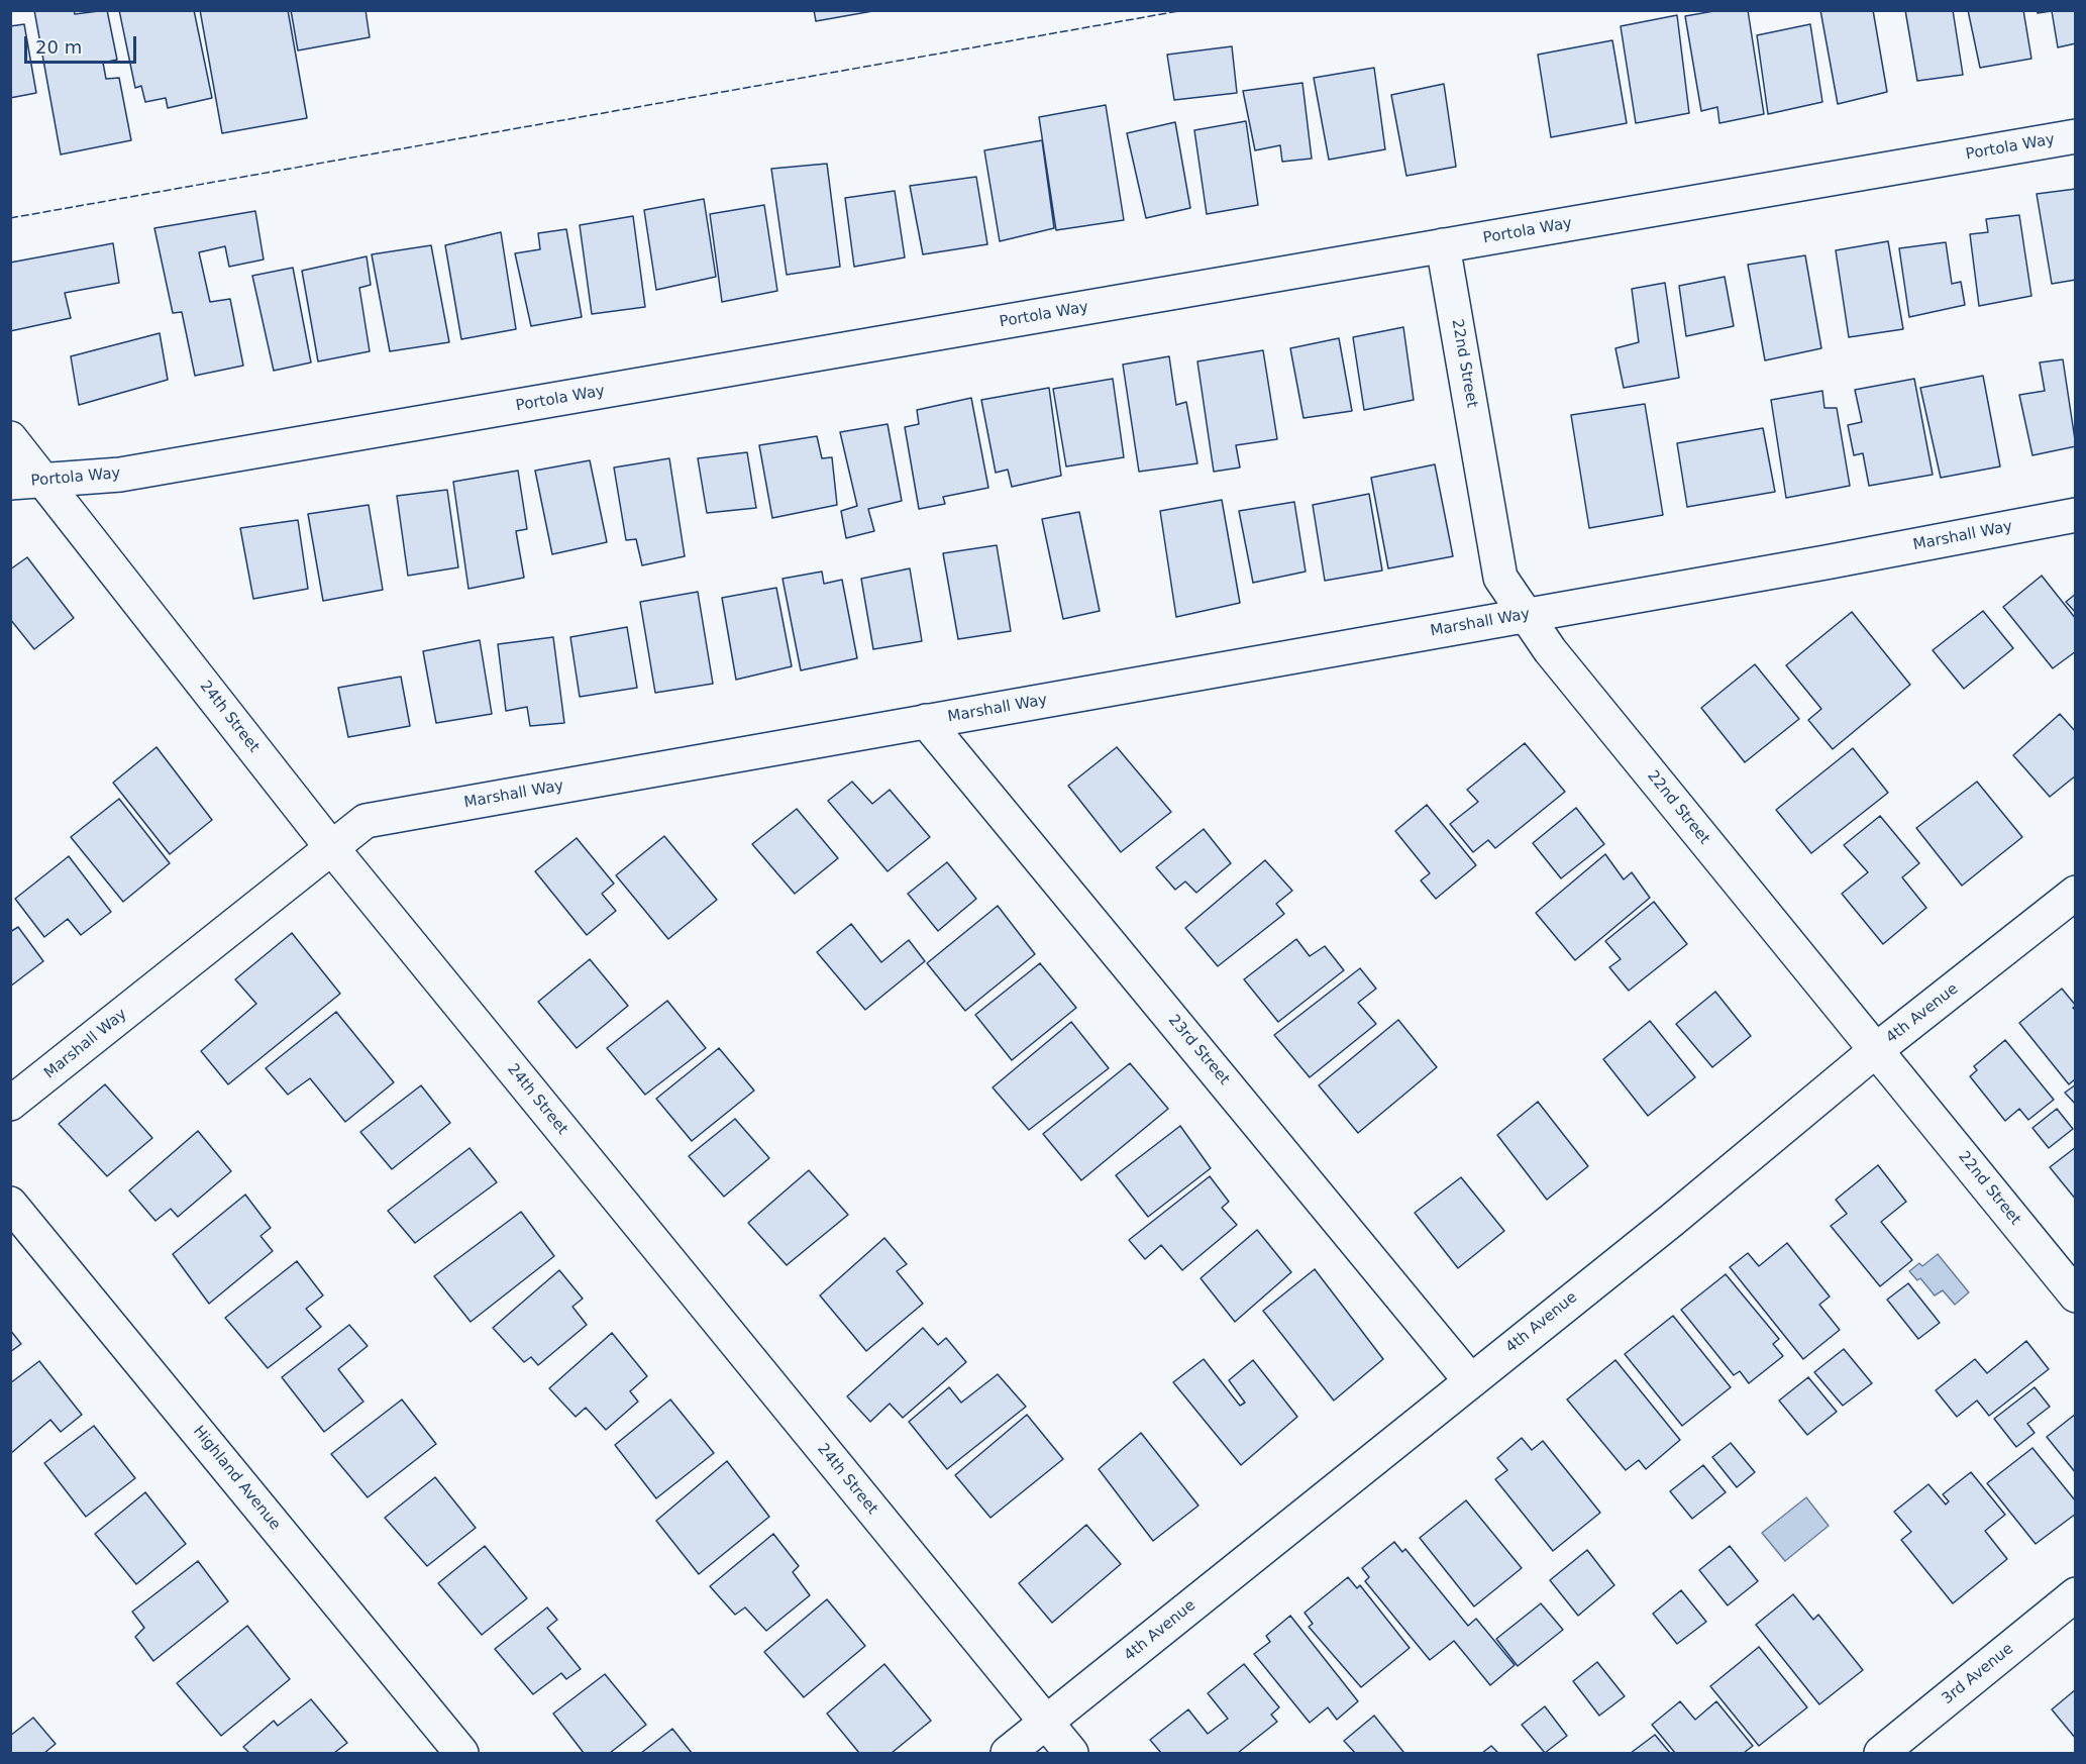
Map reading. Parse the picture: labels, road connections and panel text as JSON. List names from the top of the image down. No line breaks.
{"streets":{"street":["Portola Way","22nd Street","Marshall Way","24th Street","4th Avenue","23rd Street","Highland Avenue","3rd Avenue"]},"crossings":[["Portola Way","22nd Street"],["Portola Way","24th Street"],["22nd Street","Marshall Way"],["22nd Street","4th Avenue"],["Marshall Way","24th Street"],["Marshall Way","23rd Street"],["24th Street","4th Avenue"],["4th Avenue","23rd Street"]],"scale_bar":"20 m"}
